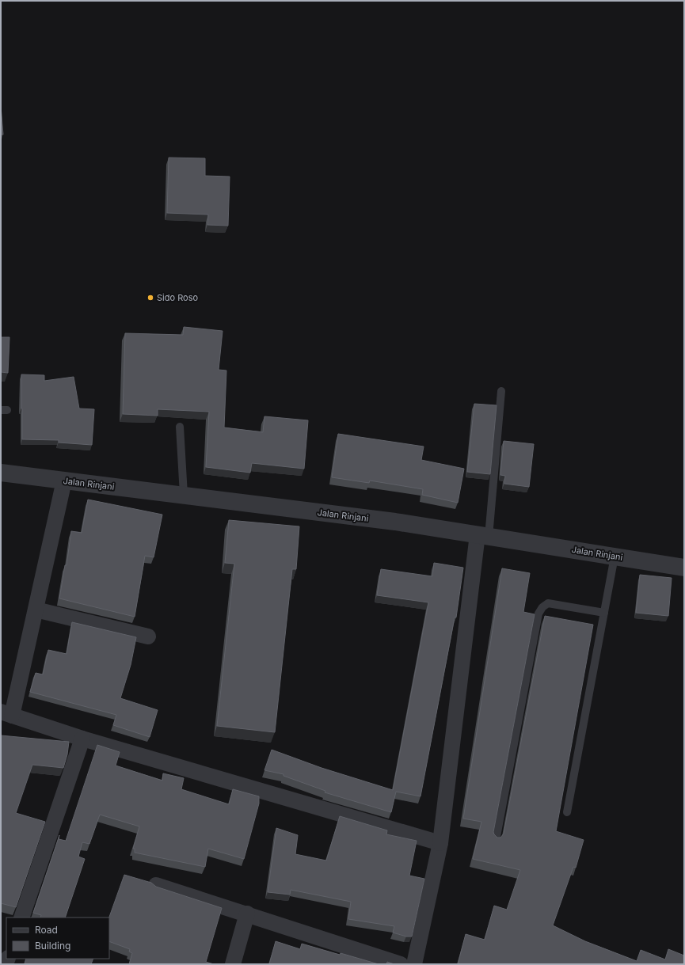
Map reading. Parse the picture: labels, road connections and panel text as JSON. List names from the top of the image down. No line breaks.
{"streets":{"street":["Jalan Rinjani"]},"places":["Sido Roso"],"legend":["Road","Building"]}
